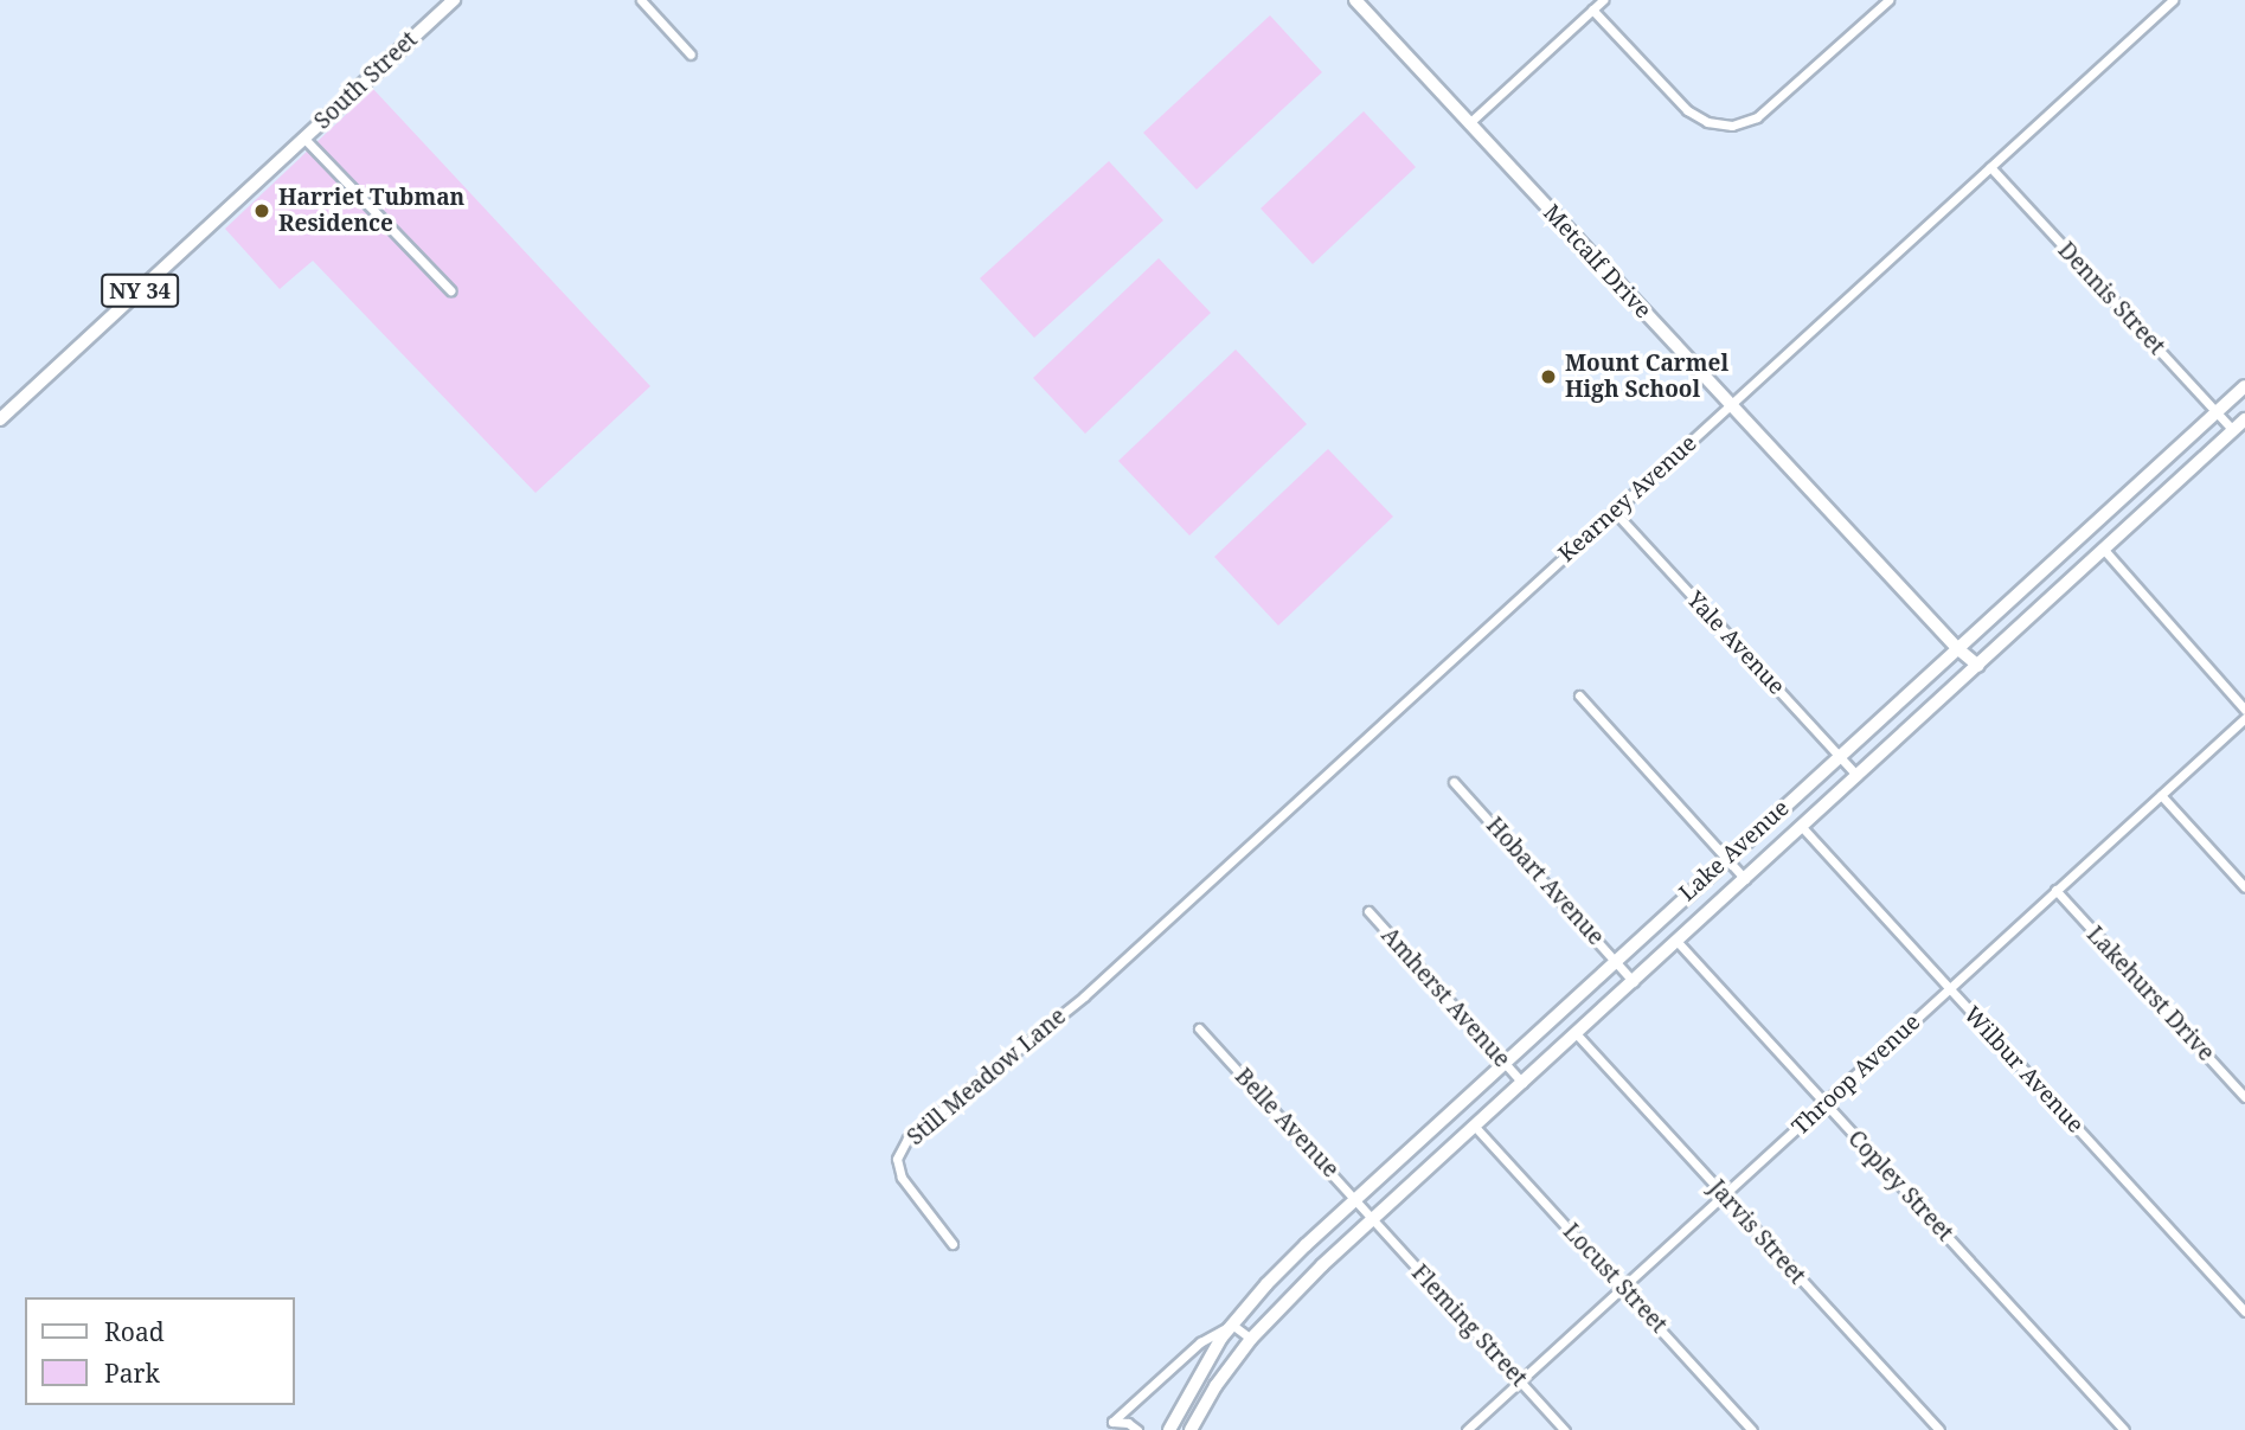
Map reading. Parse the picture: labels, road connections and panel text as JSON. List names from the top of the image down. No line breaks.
{"streets":{"main road":["South Street","Metcalf Drive","NY 34","Lake Avenue"],"street":["Dennis Street","Kearney Avenue","Yale Avenue","Hobart Avenue","Lakehurst Drive","Amherst Avenue","Wilbur Avenue","Throop Avenue","Still Meadow Lane","Belle Avenue","Copley Street","Jarvis Street","Locust Street","Fleming Street"]},"crossings":[["Metcalf Drive","Kearney Avenue"],["Metcalf Drive","Lake Avenue"],["Dennis Street","Kearney Avenue"],["Dennis Street","Lake Avenue"],["Kearney Avenue","Yale Avenue"],["Kearney Avenue","Still Meadow Lane"],["Yale Avenue","Lake Avenue"],["Lake Avenue","Hobart Avenue"],["Lake Avenue","Amherst Avenue"],["Lake Avenue","Wilbur Avenue"],["Lake Avenue","Belle Avenue"],["Lake Avenue","Copley Street"],["Lake Avenue","Jarvis Street"],["Lake Avenue","Locust Street"],["Lake Avenue","Fleming Street"],["Lakehurst Drive","Throop Avenue"],["Wilbur Avenue","Throop Avenue"],["Throop Avenue","Copley Street"],["Throop Avenue","Jarvis Street"],["Throop Avenue","Locust Street"],["Throop Avenue","Fleming Street"],["Belle Avenue","Fleming Street"]],"places":["Harriet Tubman Residence","Mount Carmel High School"],"legend":["Road","Park"]}
